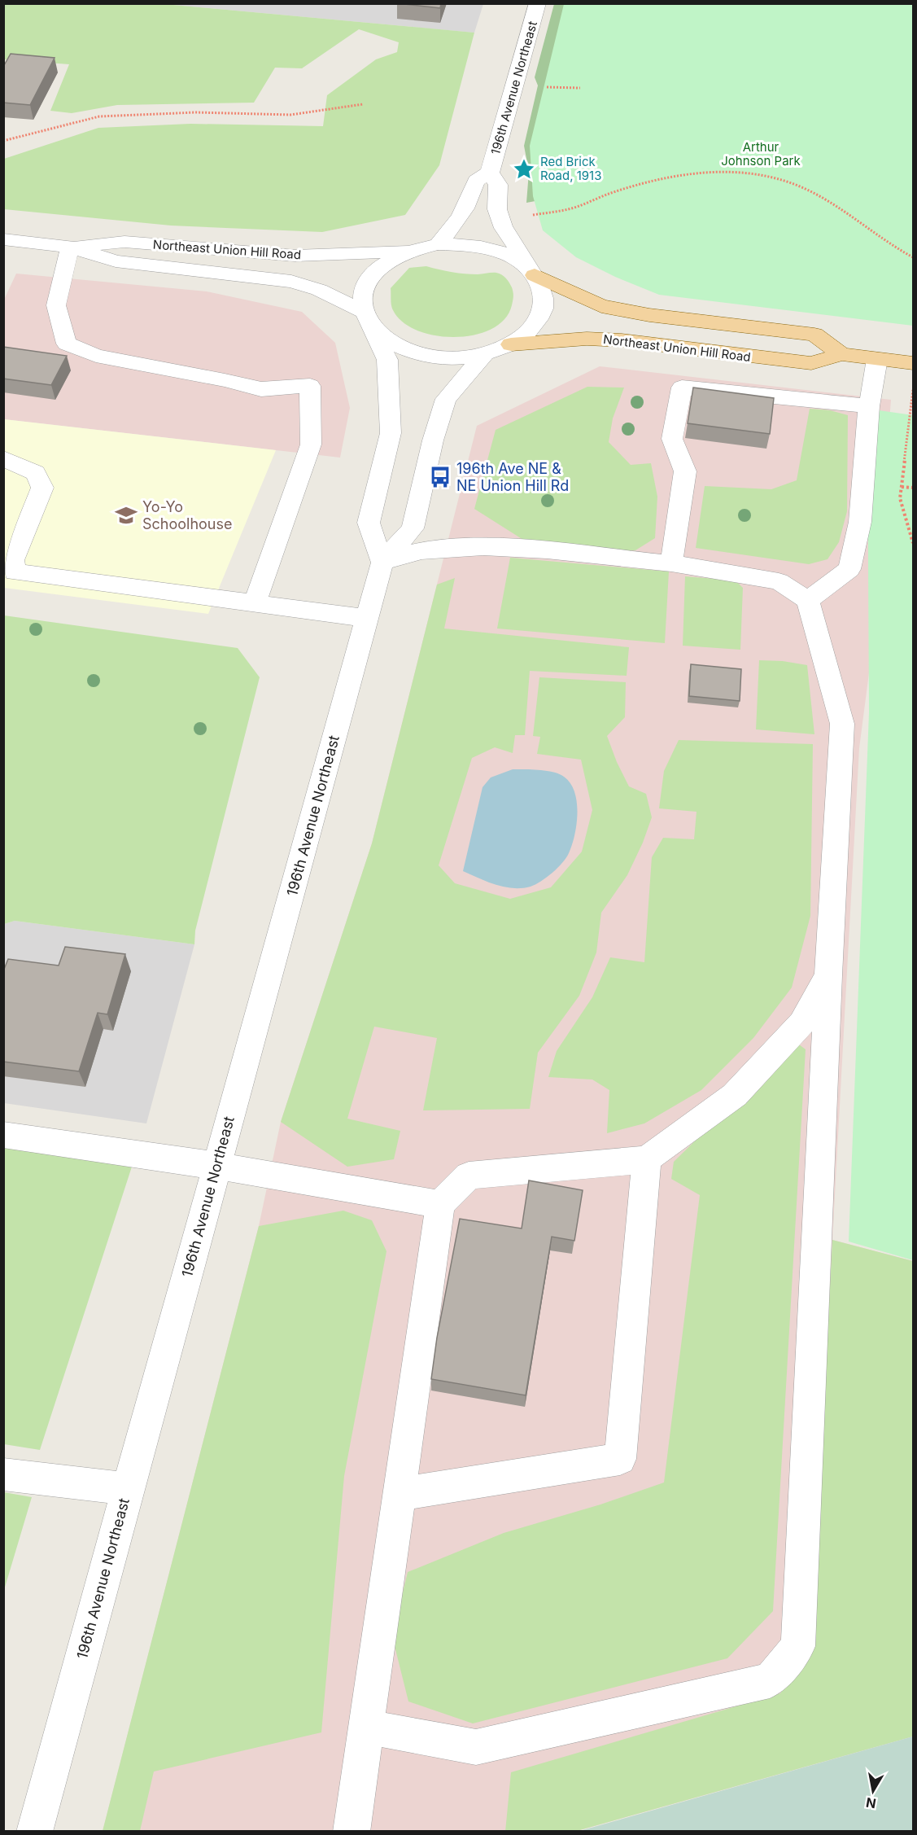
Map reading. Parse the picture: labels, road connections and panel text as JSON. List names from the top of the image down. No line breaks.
{"streets":{"main road":["Northeast Union Hill Road"],"street":["196th Avenue Northeast"]},"crossings":[["196th Avenue Northeast","Northeast Union Hill Road"]],"parks":["Arthur Johnson Park"],"places":{"place":["Red Brick Road, 1913"],"bus stop":["196th Ave NE & NE Union Hill Rd"],"school or university":["Yo-Yo Schoolhouse"]},"north":"bottom"}
